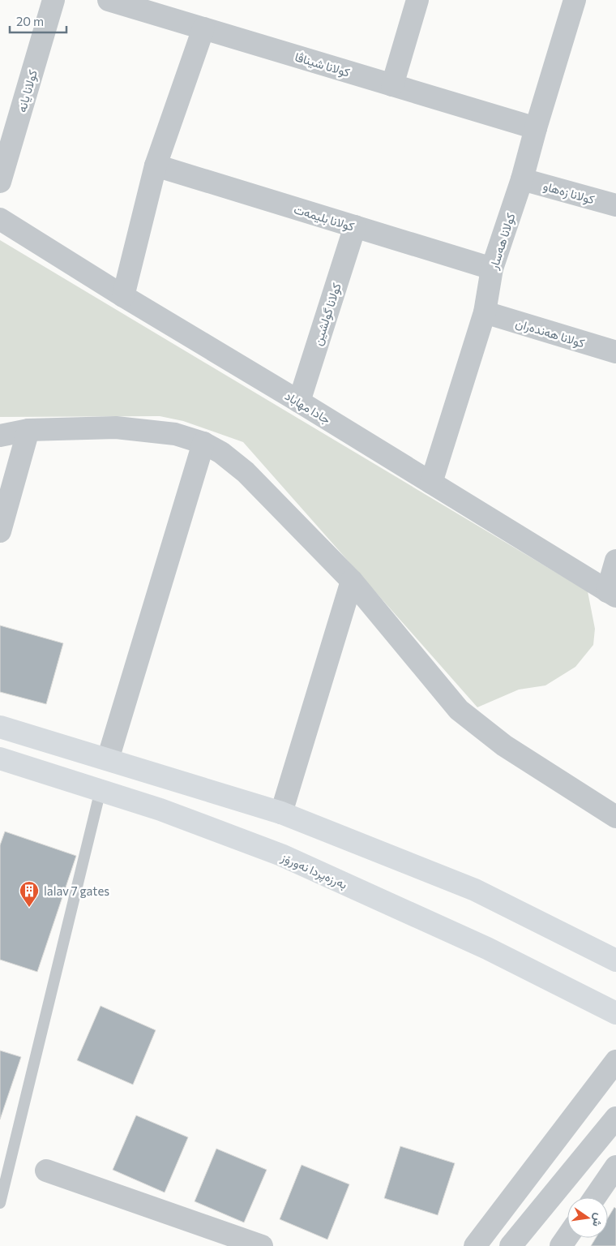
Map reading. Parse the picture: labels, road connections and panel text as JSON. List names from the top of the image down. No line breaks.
{"streets":{"main road":["بەرزەپردا نەورۆز"],"street":["کولانا شیناڤا","کولانا یانه","کولانا زەهاو","کولانا بلیمه‌ت","کولانا هه‌سار","کولانا گولشین","کولانا هه‌نده‌ران","جادا مهاباد"]},"crossings":[["کولانا شیناڤا","کولانا هه‌سار"],["کولانا زەهاو","کولانا هه‌سار"],["کولانا بلیمه‌ت","کولانا هه‌سار"],["کولانا بلیمه‌ت","کولانا گولشین"],["کولانا هه‌سار","کولانا هه‌نده‌ران"],["کولانا هه‌سار","جادا مهاباد"],["کولانا گولشین","جادا مهاباد"]],"places":{"building":["lalav 7 gates"]},"scale_bar":"20 m","north":"right"}
